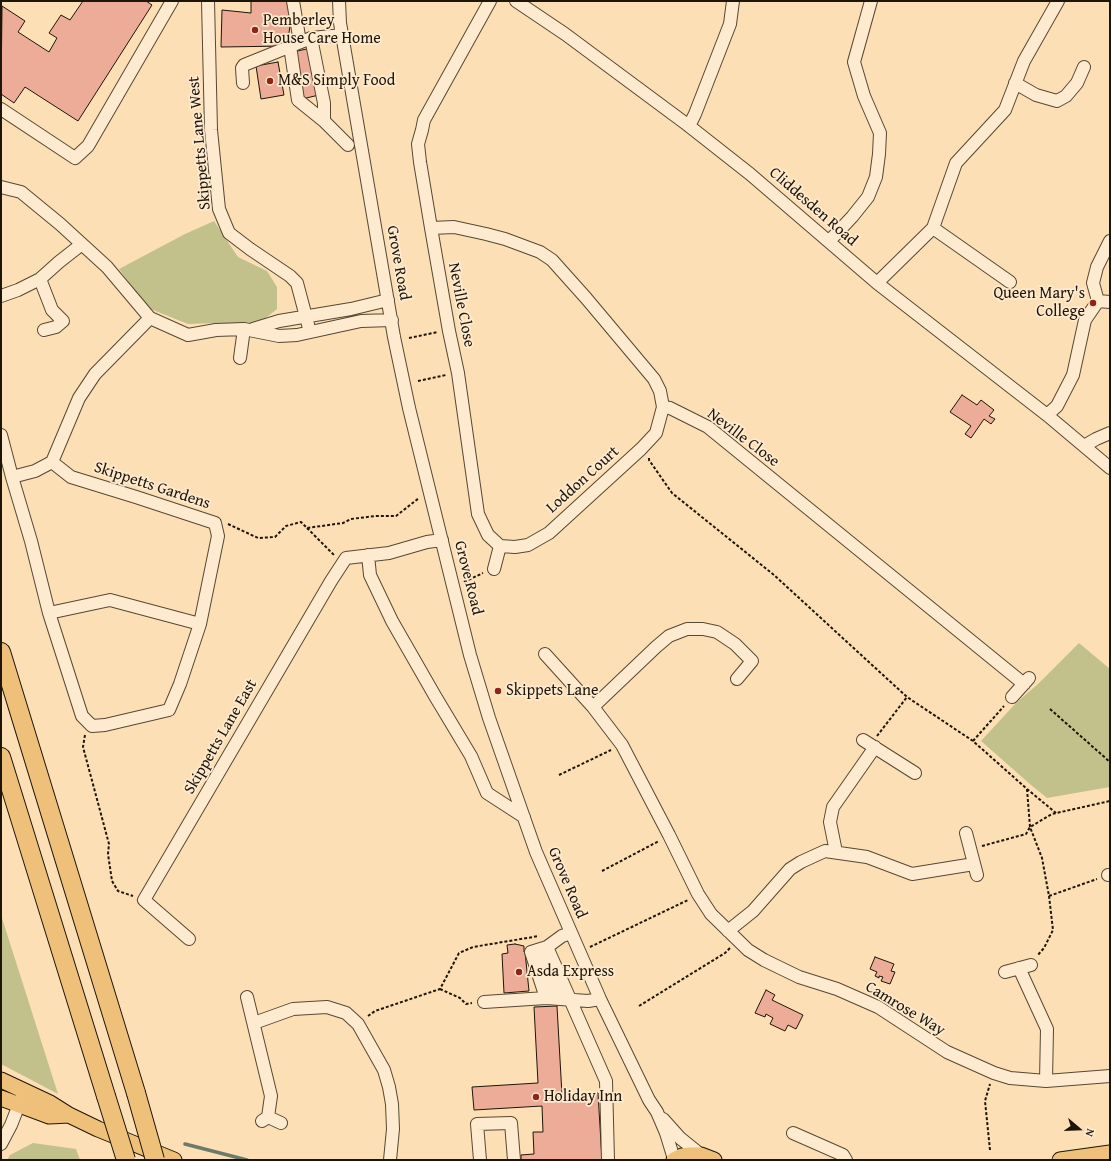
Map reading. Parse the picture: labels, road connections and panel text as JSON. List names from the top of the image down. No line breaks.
{"streets":{"street":["Skippetts Lane West","Cliddesden Road","Grove Road","Neville Close","Loddon Court","Skippetts Gardens","Skippetts Lane East","Camrose Way"]},"crossings":[["Neville Close","Loddon Court"]],"places":["Pemberley House Care Home","M&S Simply Food","Queen Mary's College","Skippets Lane","Asda Express","Holiday Inn"],"north":"right"}
